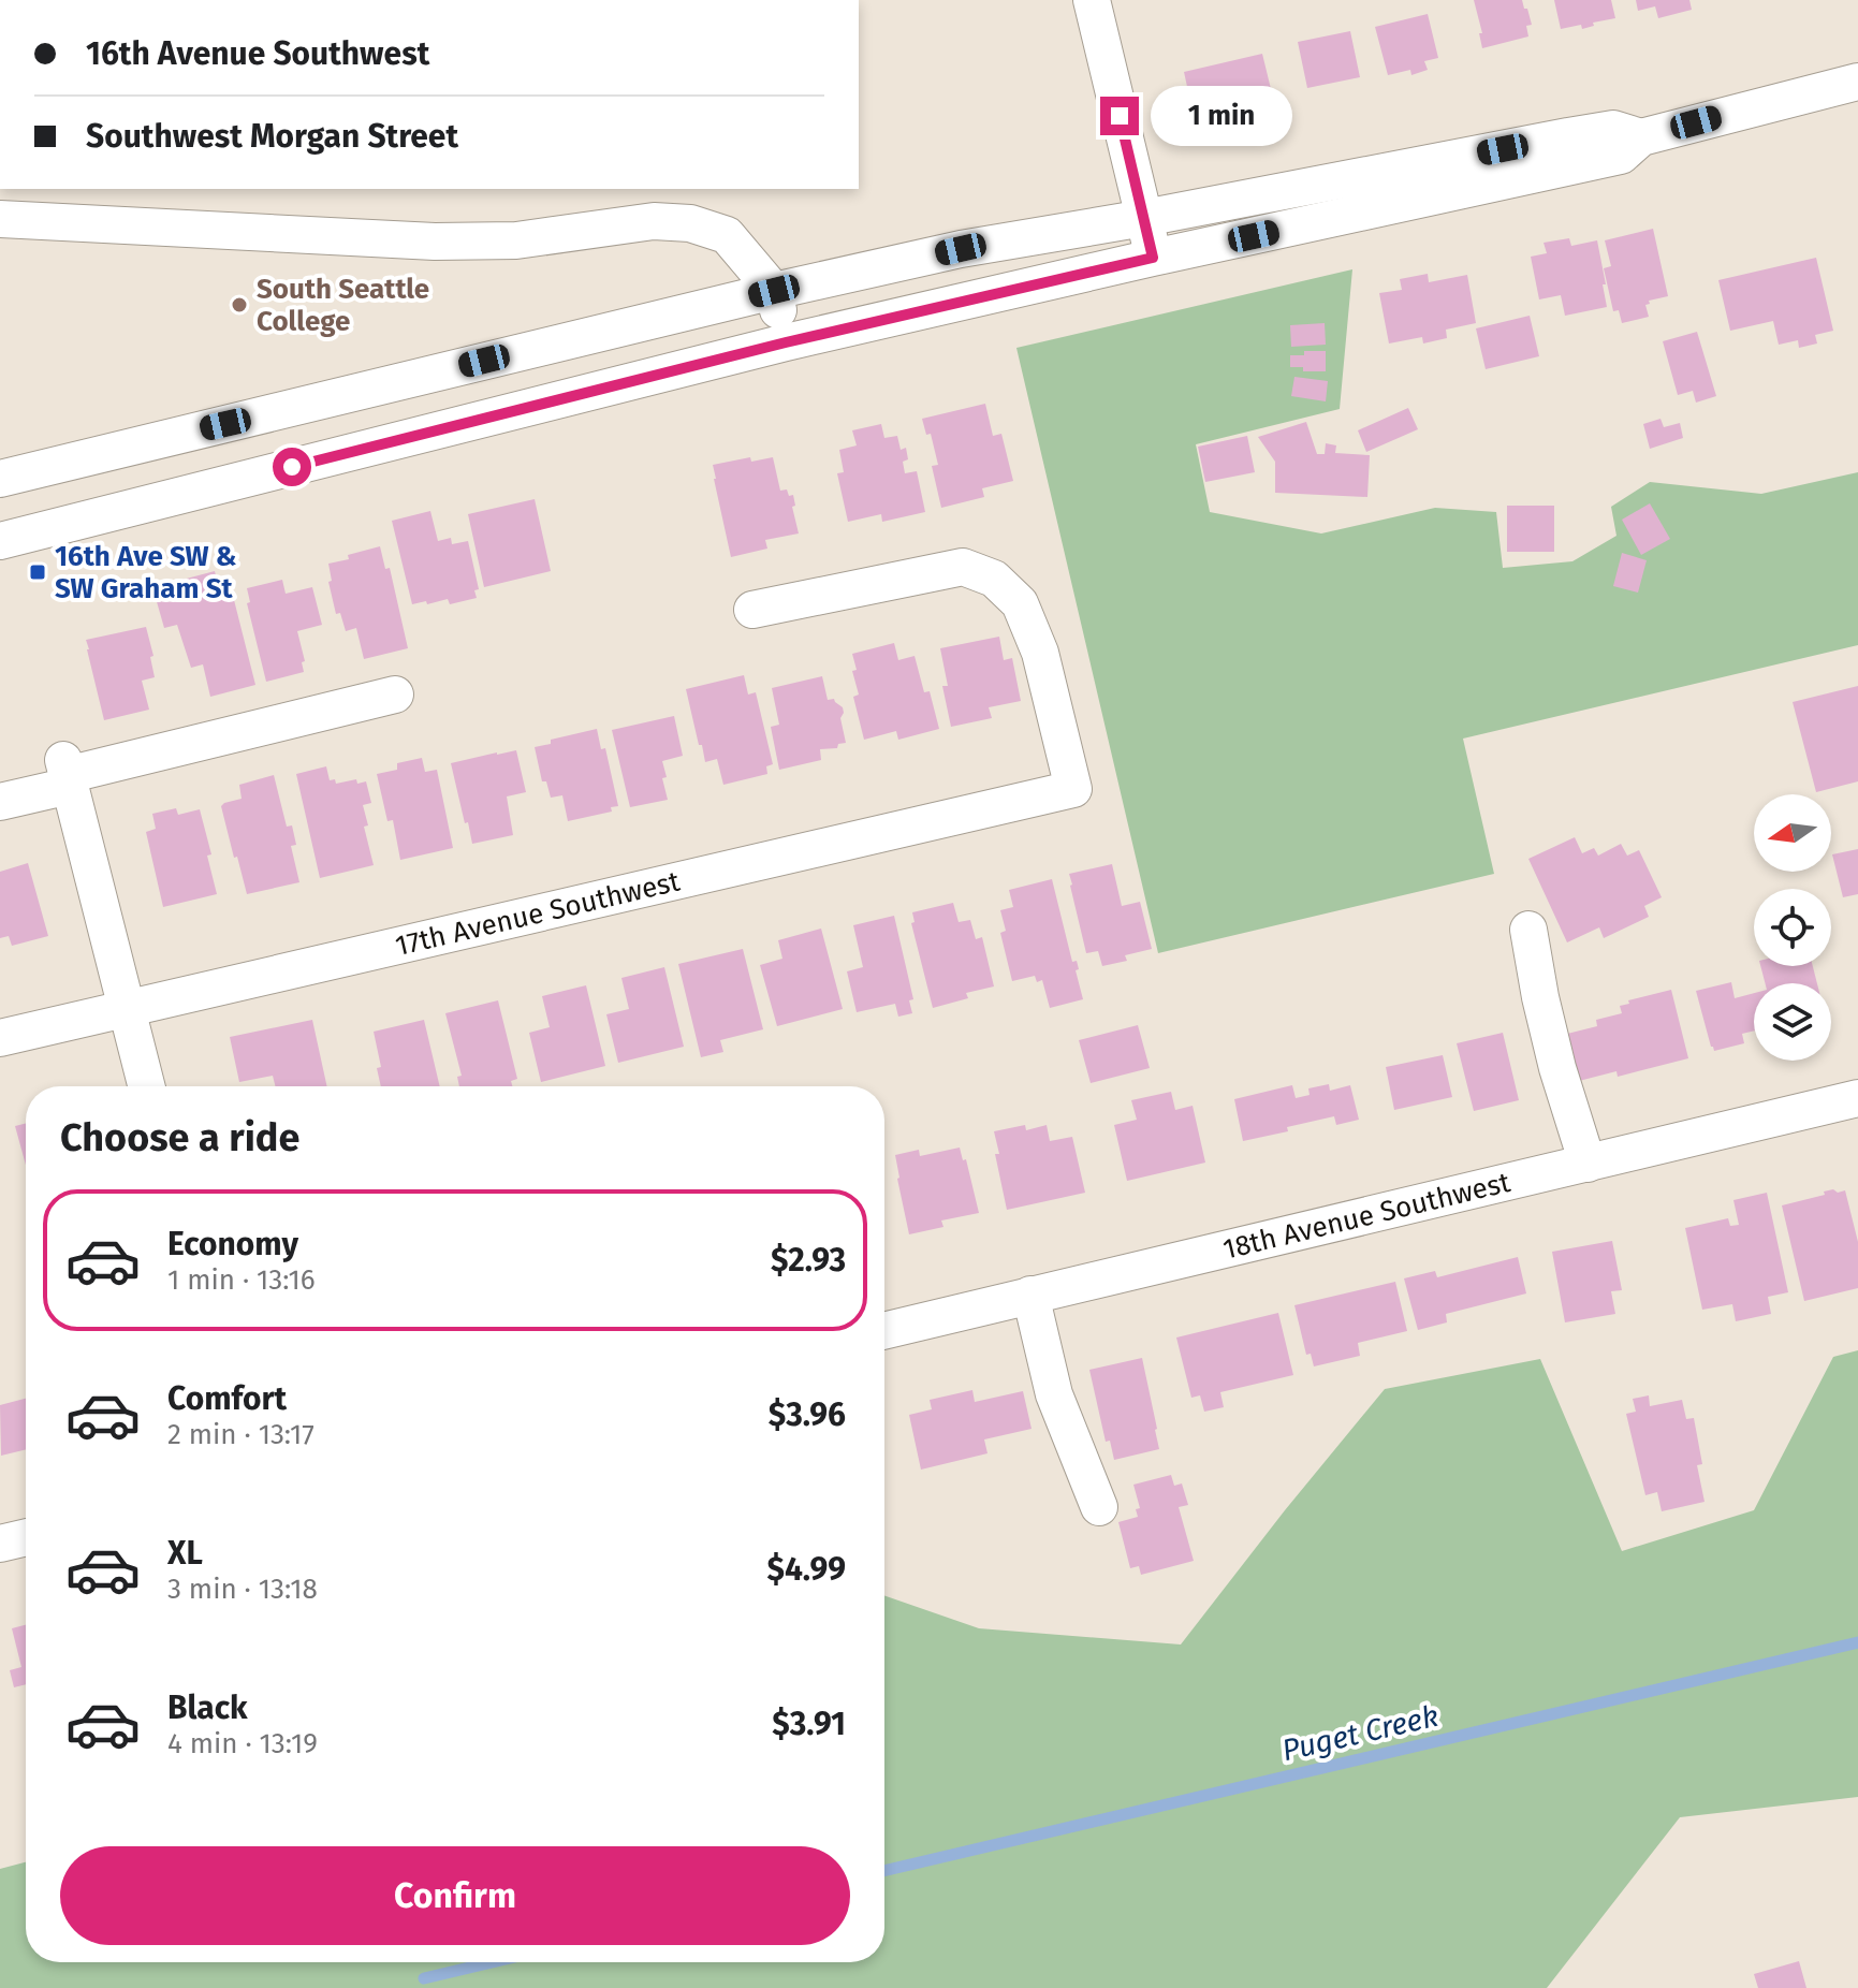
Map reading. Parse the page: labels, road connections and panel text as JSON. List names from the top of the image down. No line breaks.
{"streets":{"street":["17th Avenue Southwest","18th Avenue Southwest"]},"water":["Puget Creek"],"places":{"other":["South Seattle College"],"transit":["16th Ave SW & SW Graham St"]},"north":"left","page":{"banner":["16th Avenue Southwest","Southwest Morgan Street"],"bubble":"1 min","heading":"Choose a ride","list":[{"name":"Economy","note":"1 min · 13:16","value":"$2.93"},{"name":"Comfort","note":"2 min · 13:17","value":"$3.96"},{"name":"XL","note":"3 min · 13:18","value":"$4.99"},{"name":"Black","note":"4 min · 13:19","value":"$3.91"}],"buttons":"Confirm"}}
